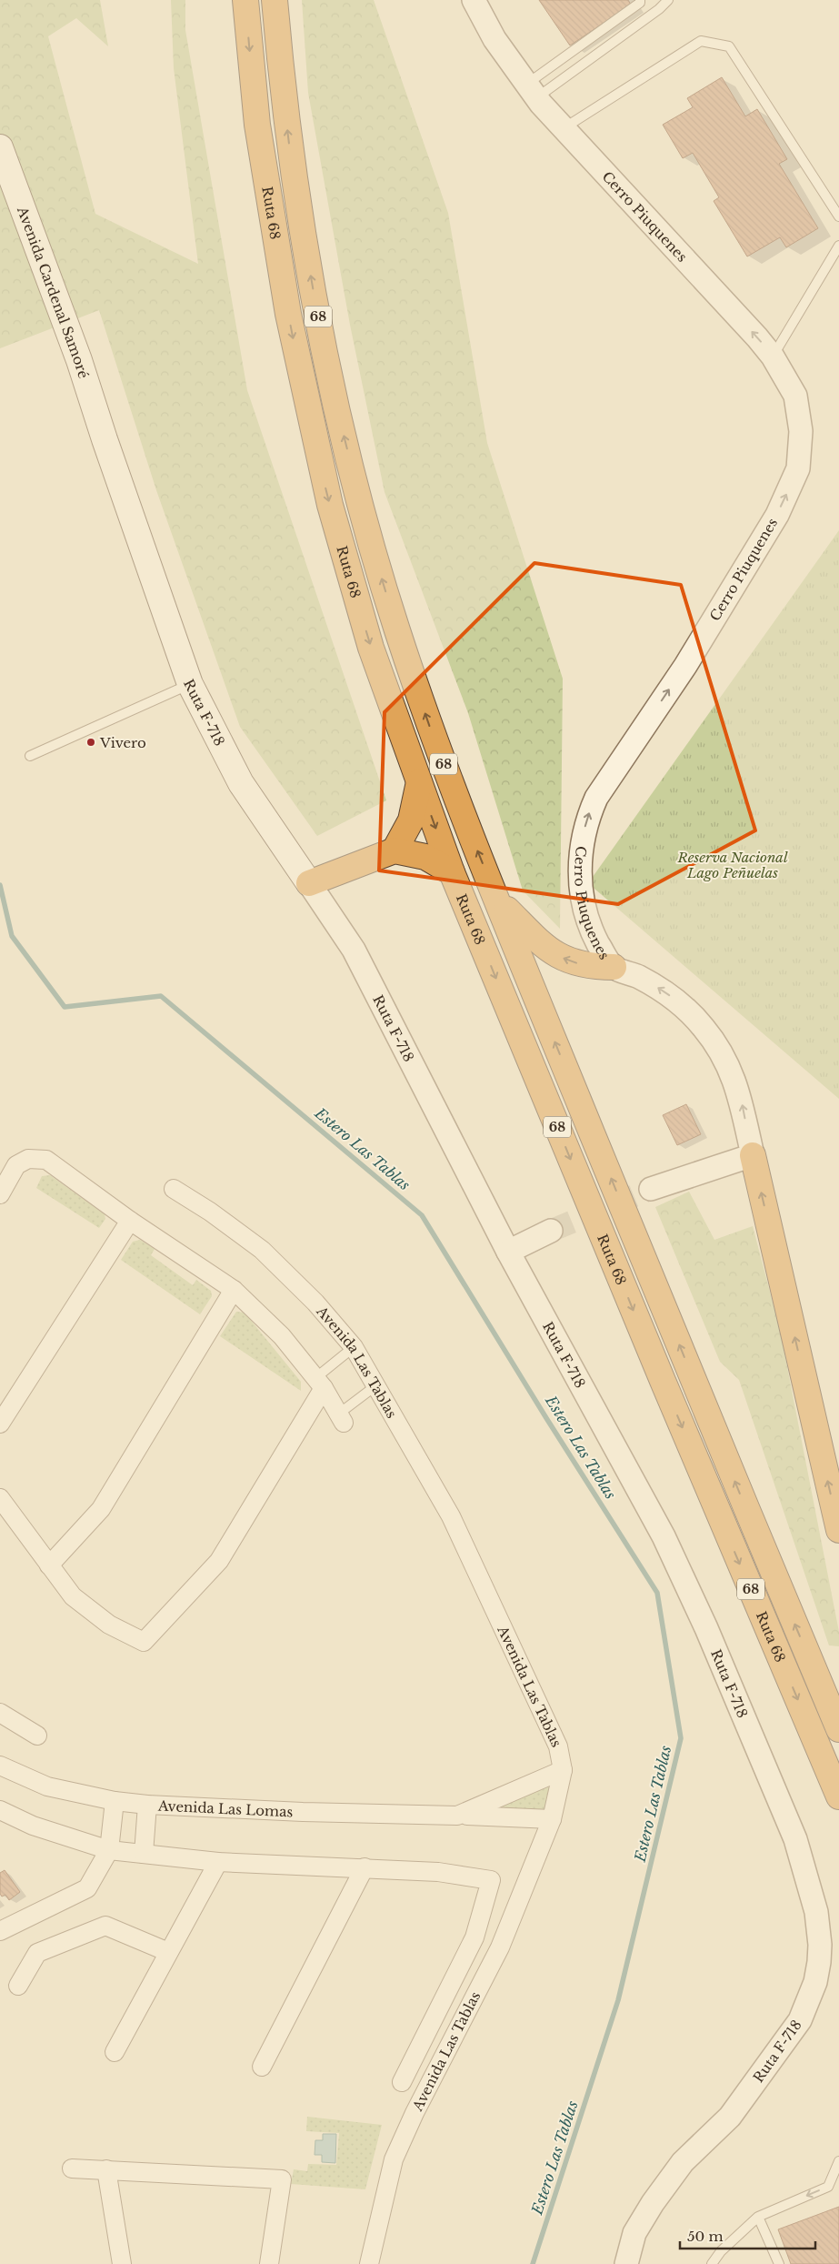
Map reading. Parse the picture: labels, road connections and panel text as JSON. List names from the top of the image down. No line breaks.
{"streets":{"highway":["Ruta 68","68"],"main road":["Avenida Cardenal Samoré","Ruta F-718"],"street":["Cerro Piuquenes","Avenida Las Tablas","Avenida Las Lomas"]},"crossings":[["Avenida Cardenal Samoré","Ruta F-718"],["Avenida Las Tablas","Avenida Las Lomas"]],"one_way":["Cerro Piuquenes"],"water":["Estero Las Tablas"],"parks":["Reserva Nacional Lago Peñuelas"],"places":["Vivero"],"scale_bar":"50 m"}
